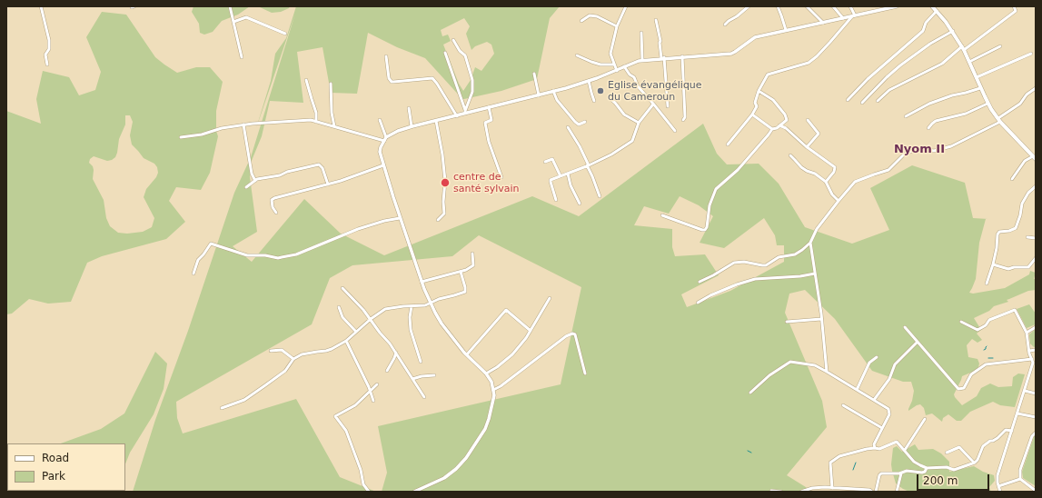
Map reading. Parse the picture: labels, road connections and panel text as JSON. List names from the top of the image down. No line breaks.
{"districts":["Nyom II"],"places":["Eglise évangélique du Cameroun","centre de santé sylvain"],"legend":["Road","Park"],"scale_bar":"200 m"}
